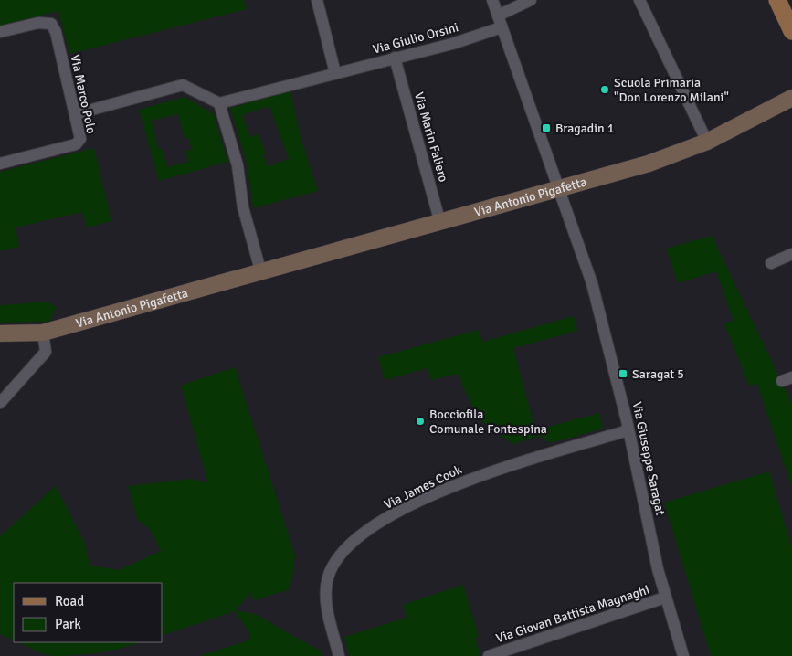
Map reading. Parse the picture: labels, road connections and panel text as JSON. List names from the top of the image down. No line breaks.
{"streets":{"main road":["Via Antonio Pigafetta"],"street":["Via Giulio Orsini","Via Marco Polo","Via Marin Faliero","Via Giuseppe Saragat","Via James Cook","Via Giovan Battista Magnaghi"]},"crossings":[["Via Giulio Orsini","Via Marin Faliero"],["Via Giulio Orsini","Via Giuseppe Saragat"],["Via Marin Faliero","Via Antonio Pigafetta"],["Via Antonio Pigafetta","Via Giuseppe Saragat"],["Via Giuseppe Saragat","Via James Cook"],["Via Giuseppe Saragat","Via Giovan Battista Magnaghi"]],"places":{"other":["Scuola Primaria \"Don Lorenzo Milani\"","Bocciofila Comunale Fontespina"],"transit":["Bragadin 1","Saragat 5"]},"legend":["Road","Park"]}
